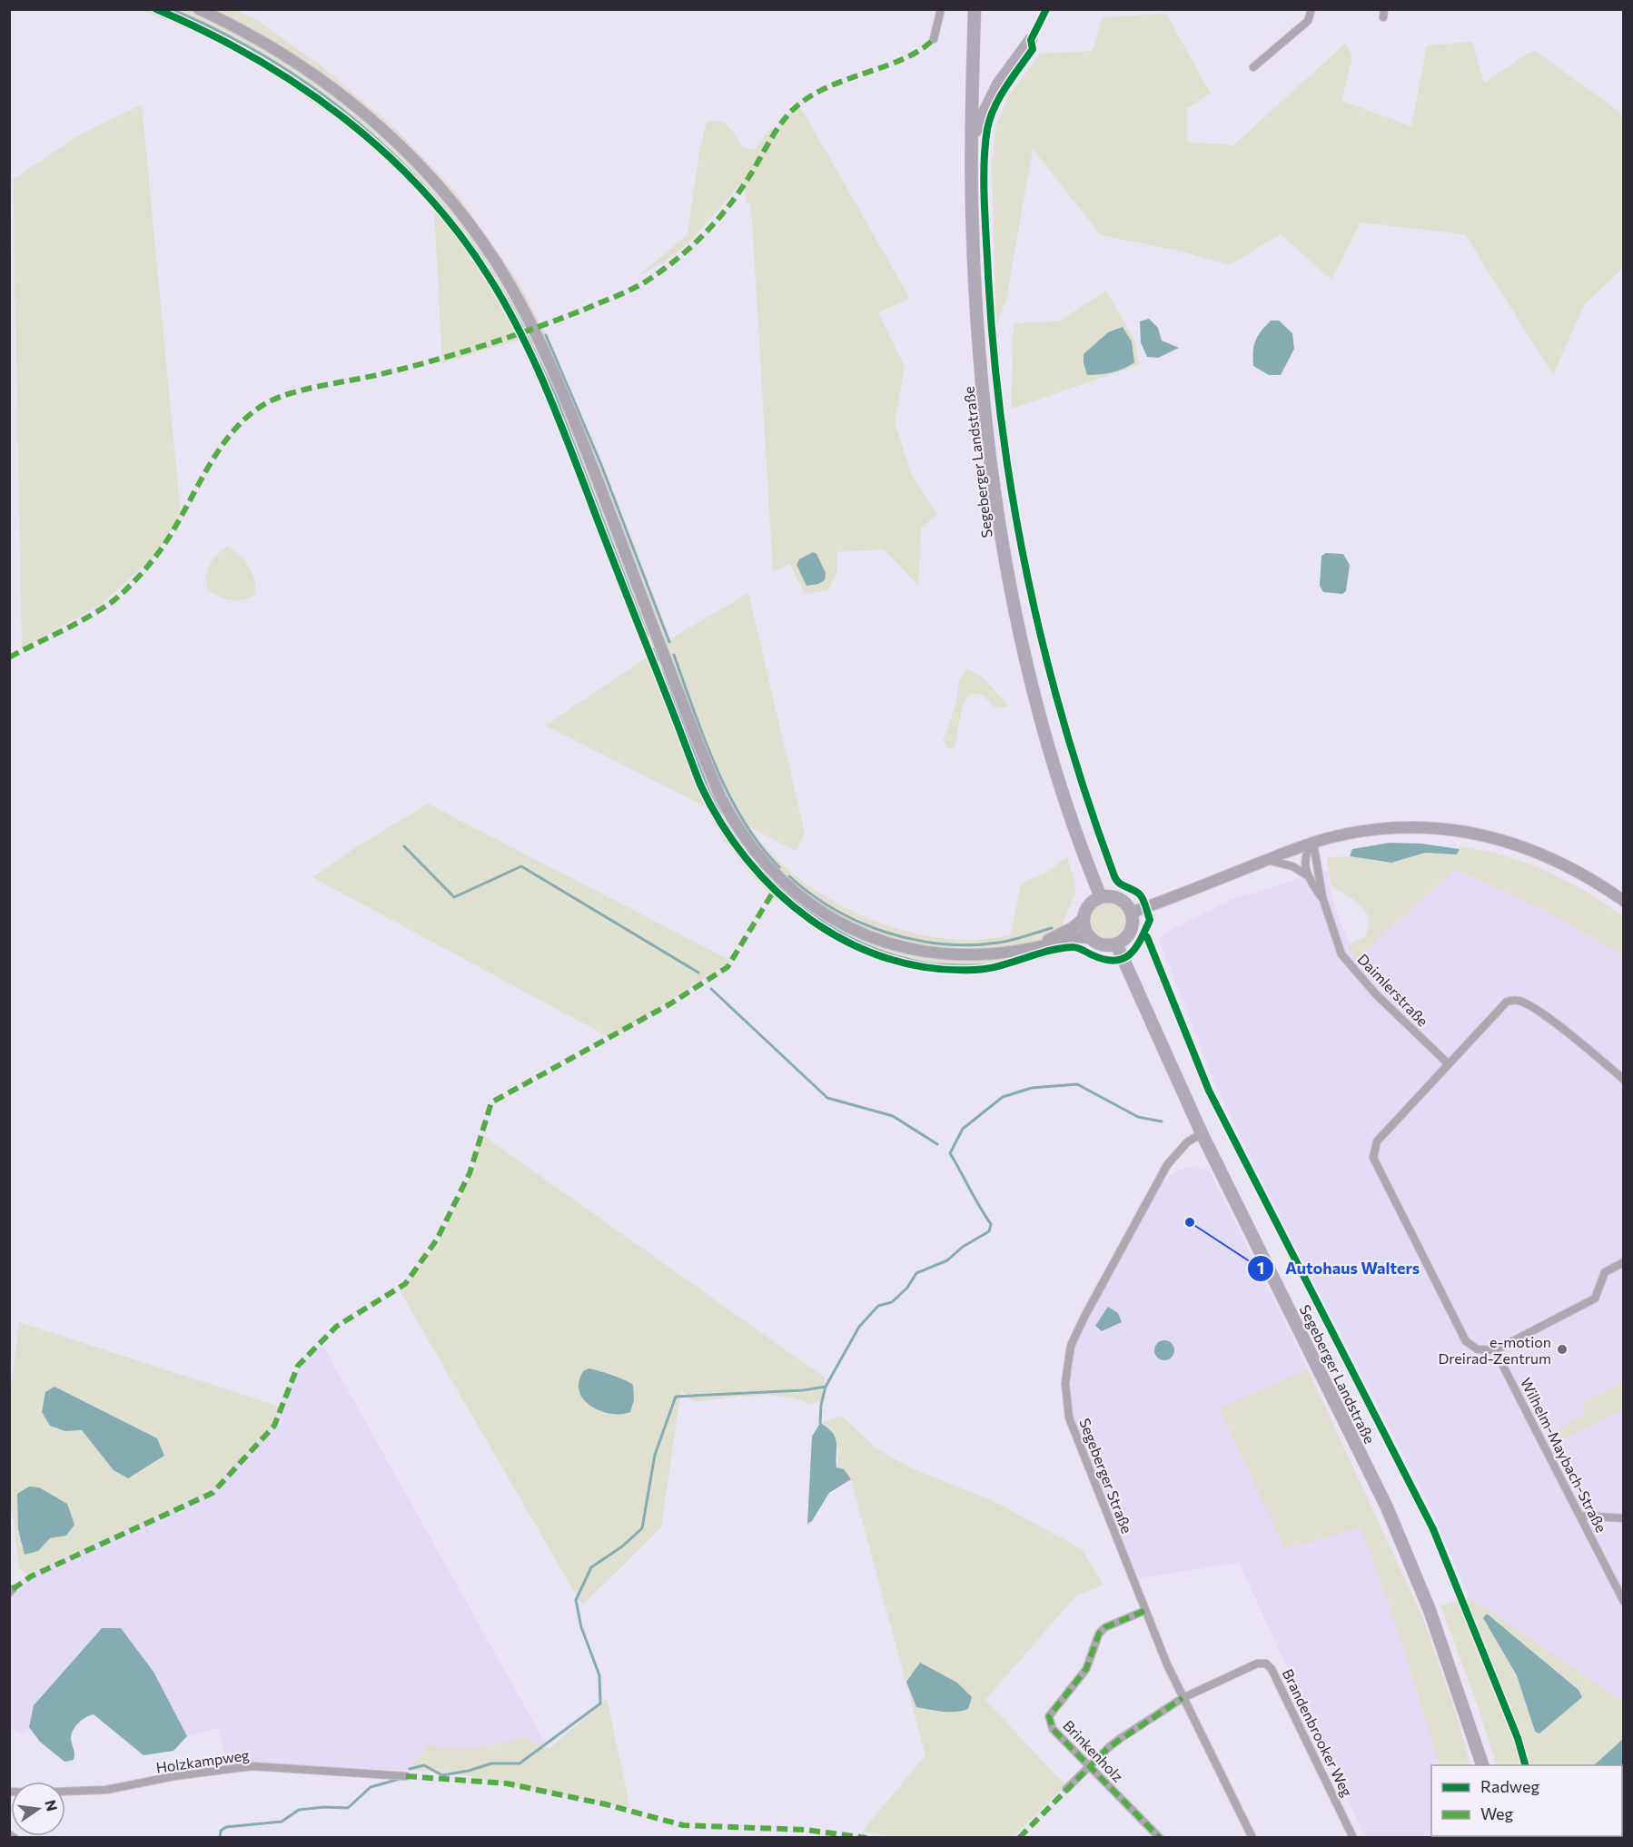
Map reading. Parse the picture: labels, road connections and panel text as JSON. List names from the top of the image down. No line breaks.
{"streets":{"main road":["Segeberger Landstraße"],"street":["Daimlerstraße","Wilhelm-Maybach-Straße","Segeberger Straße","Brandenbrooker Weg","Brinkenholz","Holzkampweg"]},"crossings":[["Segeberger Landstraße","Segeberger Straße"],["Segeberger Straße","Brandenbrooker Weg"],["Segeberger Straße","Brinkenholz"]],"places":["Autohaus Walters","e-motion Dreirad-Zentrum"],"legend":["Radweg","Weg"],"north":"right"}
